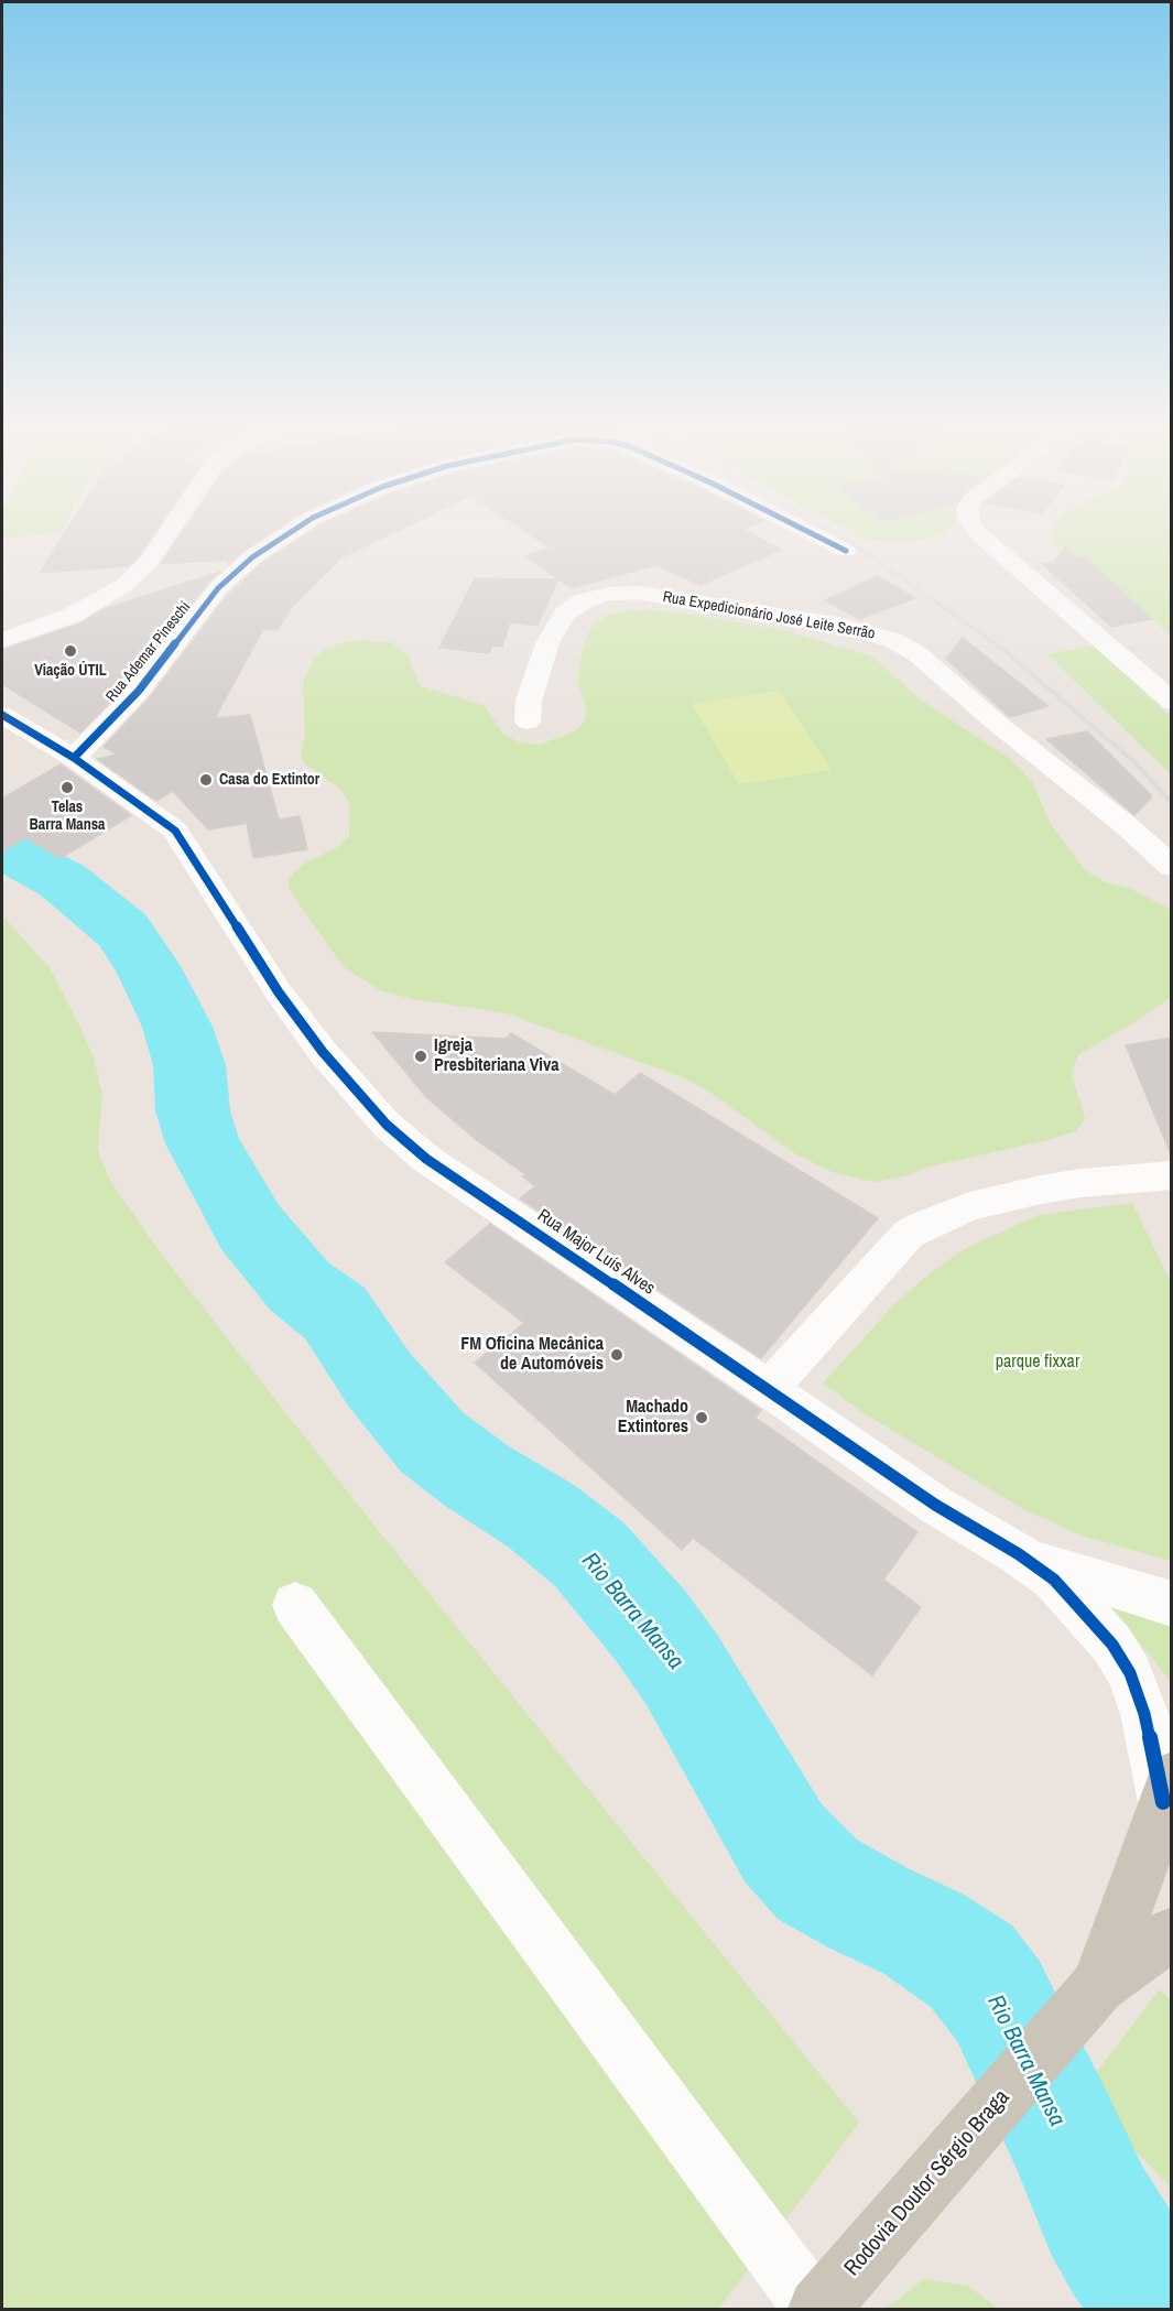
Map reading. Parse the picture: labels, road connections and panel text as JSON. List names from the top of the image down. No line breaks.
{"streets":{"main road":["Rodovia Doutor Sérgio Braga"],"street":["Rua Expedicionário José Leite Serrão","Rua Ademar Pineschi","Rua Major Luís Alves"]},"crossings":[["Rua Ademar Pineschi","Rua Major Luís Alves"],["Rua Major Luís Alves","Rodovia Doutor Sérgio Braga"]],"water":["Rio Barra Mansa"],"parks":["parque fixxar"],"places":["Viação ÚTIL","Casa do Extintor","Telas Barra Mansa","Igreja Presbiteriana Viva","FM Oficina Mecânica de Automóveis","Machado Extintores"]}
